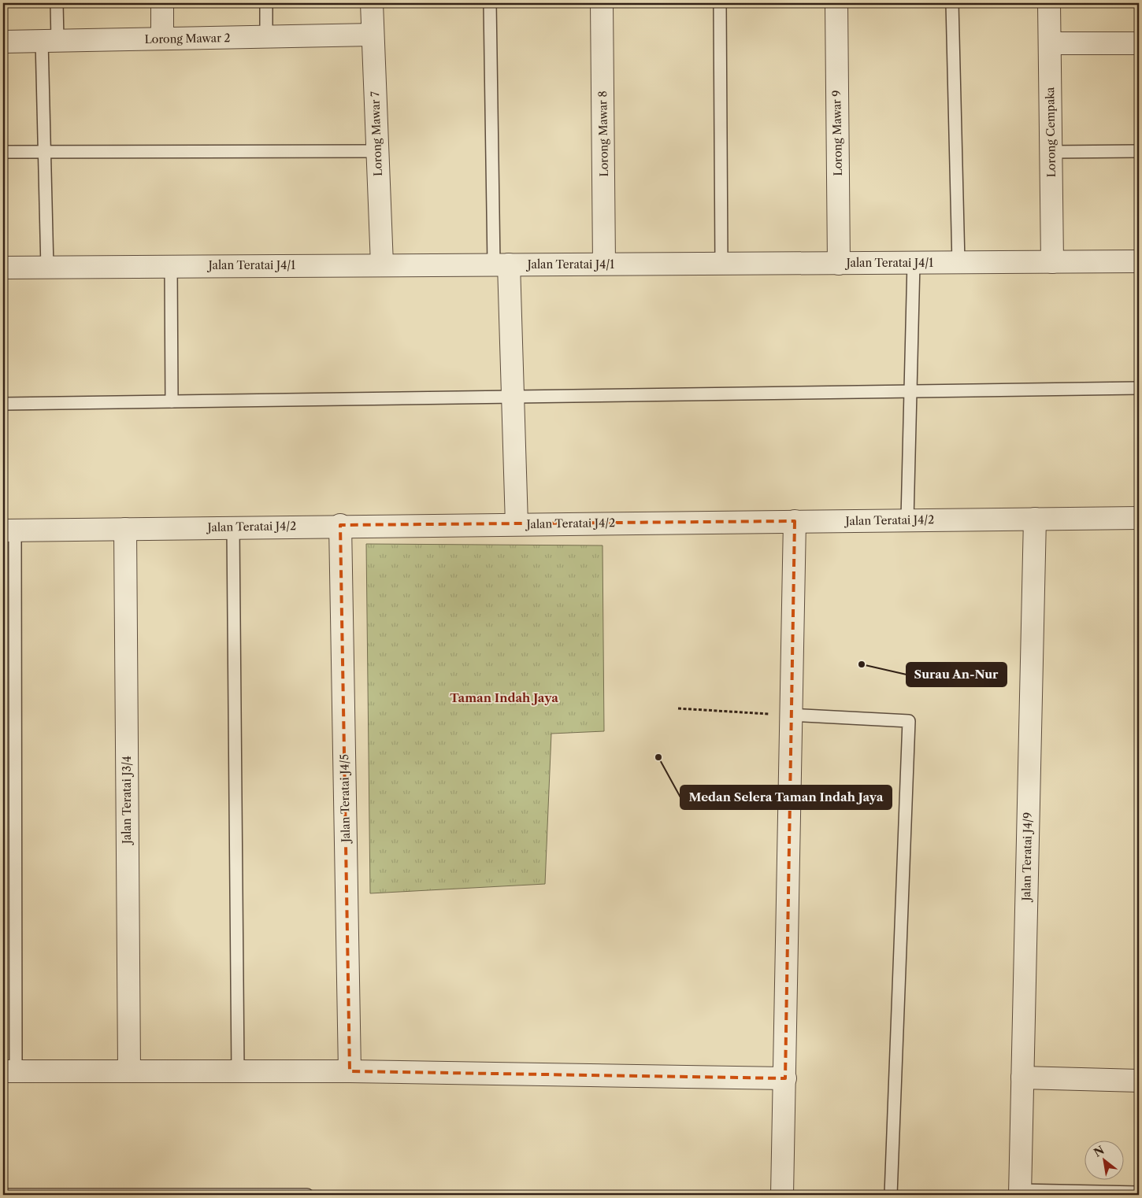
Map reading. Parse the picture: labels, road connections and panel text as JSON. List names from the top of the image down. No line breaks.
{"streets":{"street":["Lorong Mawar 2","Lorong Cempaka","Lorong Mawar 9","Lorong Mawar 7","Lorong Mawar 8","Jalan Teratai J4/1","Jalan Teratai J4/2","Jalan Teratai J4/5","Jalan Teratai J3/4","Jalan Teratai J4/9"]},"crossings":[["Lorong Mawar 2","Lorong Mawar 7"],["Lorong Cempaka","Jalan Teratai J4/1"],["Lorong Mawar 9","Jalan Teratai J4/1"],["Lorong Mawar 7","Jalan Teratai J4/1"],["Lorong Mawar 8","Jalan Teratai J4/1"],["Jalan Teratai J4/2","Jalan Teratai J4/5"],["Jalan Teratai J4/2","Jalan Teratai J3/4"],["Jalan Teratai J4/2","Jalan Teratai J4/9"]],"districts":["Taman Indah Jaya"],"places":["Surau An-Nur","Medan Selera Taman Indah Jaya"],"north":"top left"}
